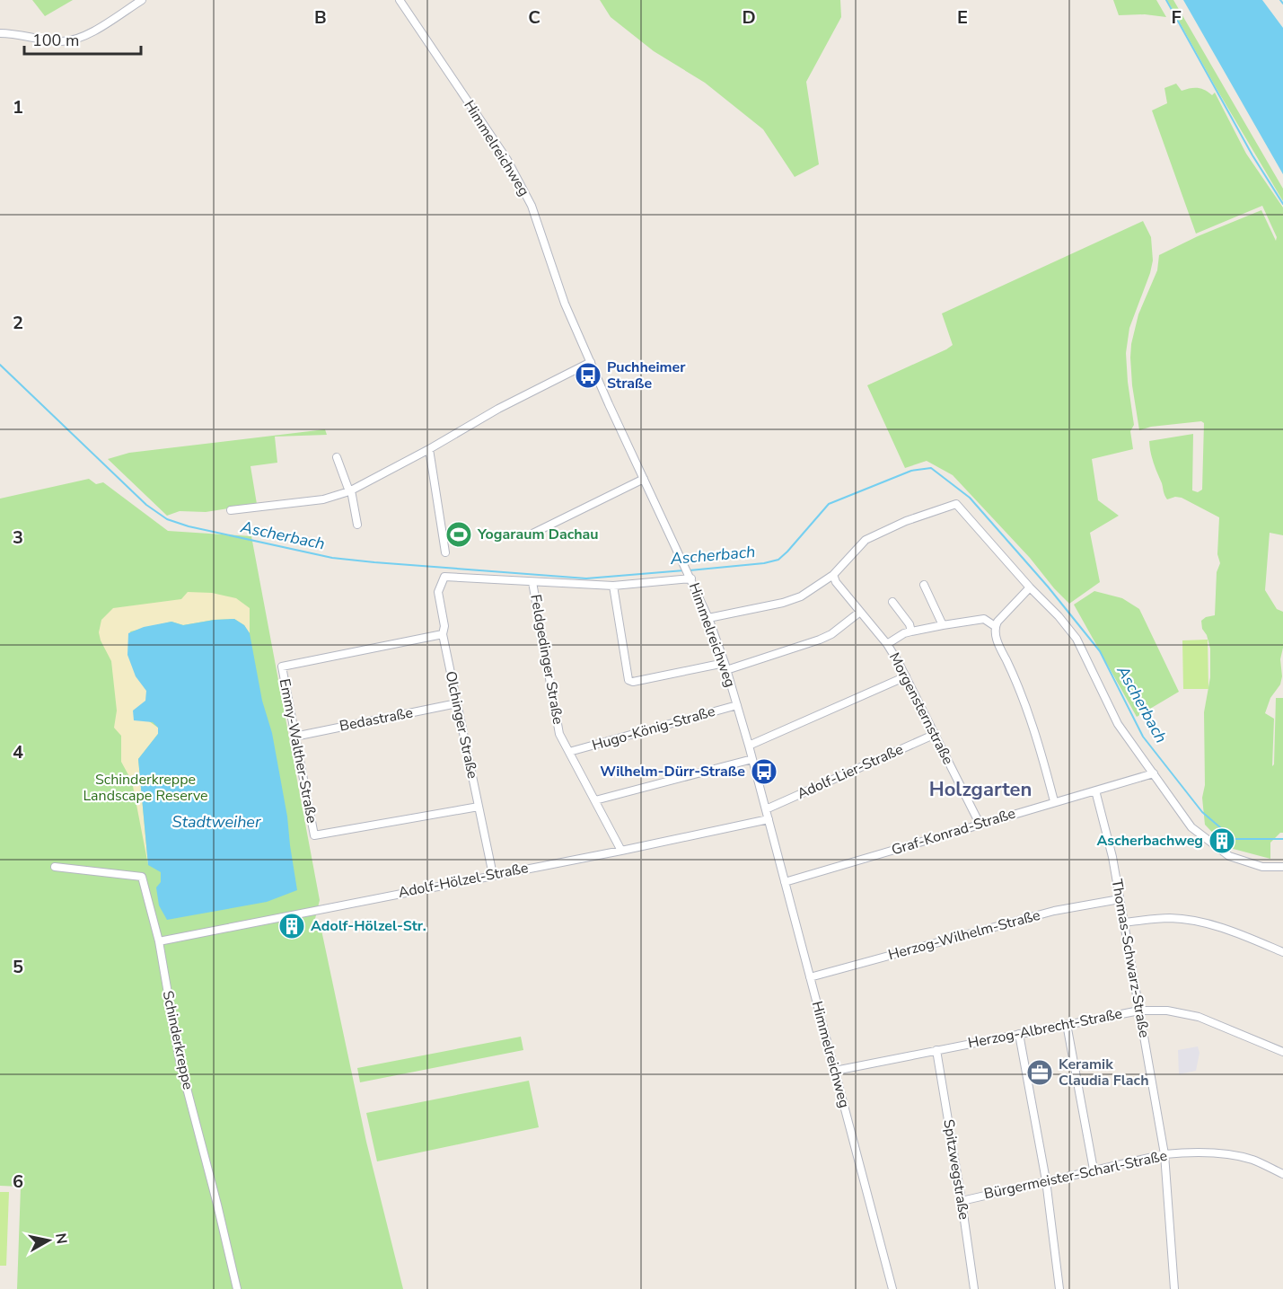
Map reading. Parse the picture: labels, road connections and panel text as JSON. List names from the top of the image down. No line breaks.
{"streets":{"street":["Himmelreichweg","Feldgedinger Straße","Morgensternstraße","Bedastraße","Olchinger Straße","Hugo-König-Straße","Emmy-Walther-Straße","Adolf-Lier-Straße","Graf-Konrad-Straße","Adolf-Hölzel-Straße","Herzog-Wilhelm-Straße","Thomas-Schwarz-Straße","Herzog-Albrecht-Straße","Schinderkreppe","Spitzwegstraße","Bürgermeister-Scharl-Straße"]},"crossings":[["Himmelreichweg","Hugo-König-Straße"],["Himmelreichweg","Adolf-Lier-Straße"],["Himmelreichweg","Graf-Konrad-Straße"],["Himmelreichweg","Adolf-Hölzel-Straße"],["Himmelreichweg","Herzog-Wilhelm-Straße"],["Himmelreichweg","Herzog-Albrecht-Straße"],["Feldgedinger Straße","Olchinger Straße"],["Feldgedinger Straße","Hugo-König-Straße"],["Feldgedinger Straße","Adolf-Hölzel-Straße"],["Morgensternstraße","Adolf-Lier-Straße"],["Morgensternstraße","Graf-Konrad-Straße"],["Bedastraße","Olchinger Straße"],["Bedastraße","Emmy-Walther-Straße"],["Olchinger Straße","Emmy-Walther-Straße"],["Olchinger Straße","Adolf-Hölzel-Straße"],["Graf-Konrad-Straße","Thomas-Schwarz-Straße"],["Adolf-Hölzel-Straße","Schinderkreppe"],["Herzog-Wilhelm-Straße","Thomas-Schwarz-Straße"],["Thomas-Schwarz-Straße","Herzog-Albrecht-Straße"],["Thomas-Schwarz-Straße","Bürgermeister-Scharl-Straße"],["Herzog-Albrecht-Straße","Spitzwegstraße"],["Spitzwegstraße","Bürgermeister-Scharl-Straße"]],"districts":["Holzgarten"],"water":["Ascherbach","Stadtweiher"],"parks":["Schinderkreppe Landscape Reserve"],"places":{"bus stop":["Puchheimer Straße","Wilhelm-Dürr-Straße"],"sports":["Yogaraum Dachau"],"building":["Ascherbachweg","Adolf-Hölzel-Str."],"office":["Keramik Claudia Flach"]},"scale_bar":"100 m","north":"right","grid":{"columns":["B","C","D","E","F"],"rows":["1","2","3","4","5","6"]}}
